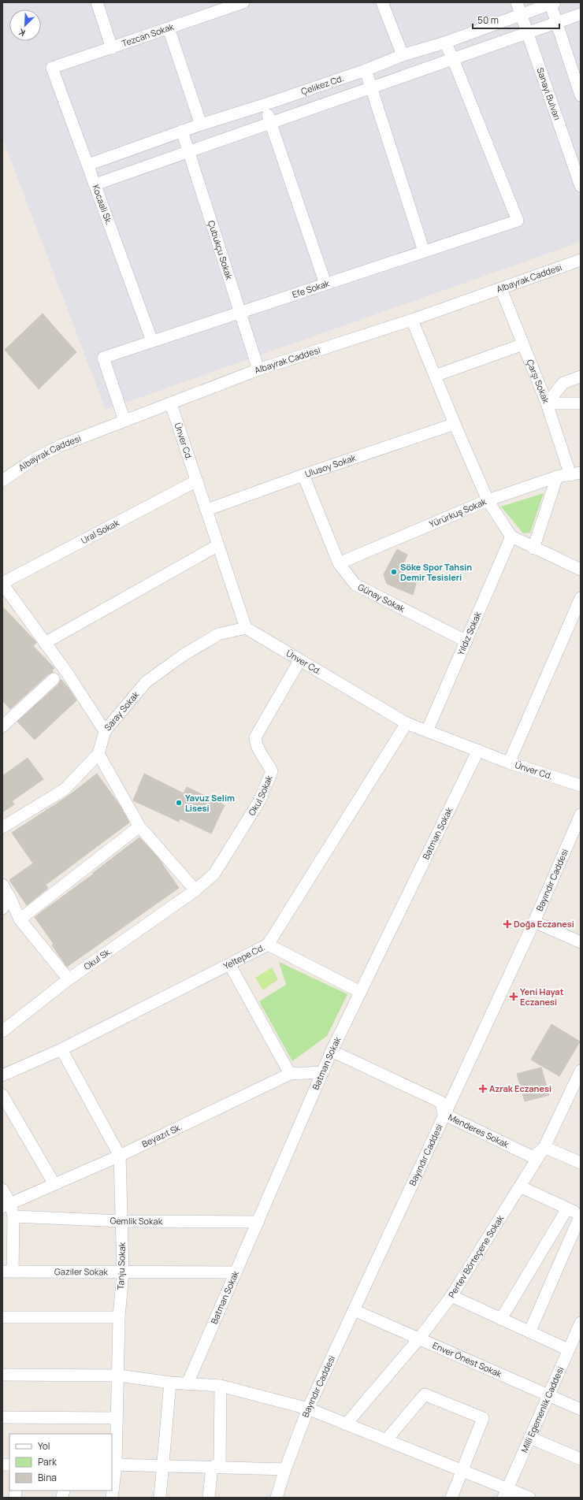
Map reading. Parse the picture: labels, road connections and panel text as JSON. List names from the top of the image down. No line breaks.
{"streets":{"street":["Tezcan Sokak","Çelikez Cd.","Sanayi Bulvarı","Kocaali Sk.","Çubukçu Sokak","Albayrak Caddesi","Efe Sokak","Çarşı Sokak","Ünver Cd.","Ulusoy Sokak","Yürürkuş Sokak","Ural Sokak","Günay Sokak","Yıldız Sokak","Saray Sokak","Okul Sokak","Batman Sokak","Bayındır Caddesi","Yeltepe Cd.","Okul Sk.","Menderes Sokak","Beyazıt Sk.","Gemlik Sokak","Pertev Börteçene Sokak","Tanju Sokak","Gaziler Sokak","Enver Önest Sokak","Milli Egemenlik Caddesi"]},"crossings":[["Tezcan Sokak","Kocaali Sk."],["Çelikez Cd.","Sanayi Bulvarı"],["Çelikez Cd.","Kocaali Sk."],["Çelikez Cd.","Çubukçu Sokak"],["Kocaali Sk.","Efe Sokak"],["Çubukçu Sokak","Albayrak Caddesi"],["Çubukçu Sokak","Efe Sokak"],["Albayrak Caddesi","Efe Sokak"],["Albayrak Caddesi","Çarşı Sokak"],["Albayrak Caddesi","Ünver Cd."],["Çarşı Sokak","Yürürkuş Sokak"],["Ünver Cd.","Ulusoy Sokak"],["Ünver Cd.","Ural Sokak"],["Ünver Cd.","Yıldız Sokak"],["Ünver Cd.","Saray Sokak"],["Ünver Cd.","Okul Sokak"],["Ünver Cd.","Batman Sokak"],["Ünver Cd.","Yeltepe Cd."],["Ulusoy Sokak","Günay Sokak"],["Yürürkuş Sokak","Günay Sokak"],["Günay Sokak","Yıldız Sokak"],["Okul Sokak","Okul Sk."],["Batman Sokak","Menderes Sokak"],["Batman Sokak","Beyazıt Sk."],["Batman Sokak","Gemlik Sokak"],["Batman Sokak","Gaziler Sokak"],["Bayındır Caddesi","Menderes Sokak"],["Bayındır Caddesi","Enver Önest Sokak"],["Yeltepe Cd.","Tanju Sokak"],["Menderes Sokak","Pertev Börteçene Sokak"],["Beyazıt Sk.","Tanju Sokak"],["Gemlik Sokak","Tanju Sokak"],["Pertev Börteçene Sokak","Enver Önest Sokak"],["Tanju Sokak","Gaziler Sokak"],["Enver Önest Sokak","Milli Egemenlik Caddesi"]],"places":{"other":["Söke Spor Tahsin Demir Tesisleri","Yavuz Selim Lisesi"],"health":["Doğa Eczanesi","Yeni Hayat Eczanesi","Azrak Eczanesi"]},"legend":["Yol","Park","Bina"],"scale_bar":"50 m","north":"bottom left"}
